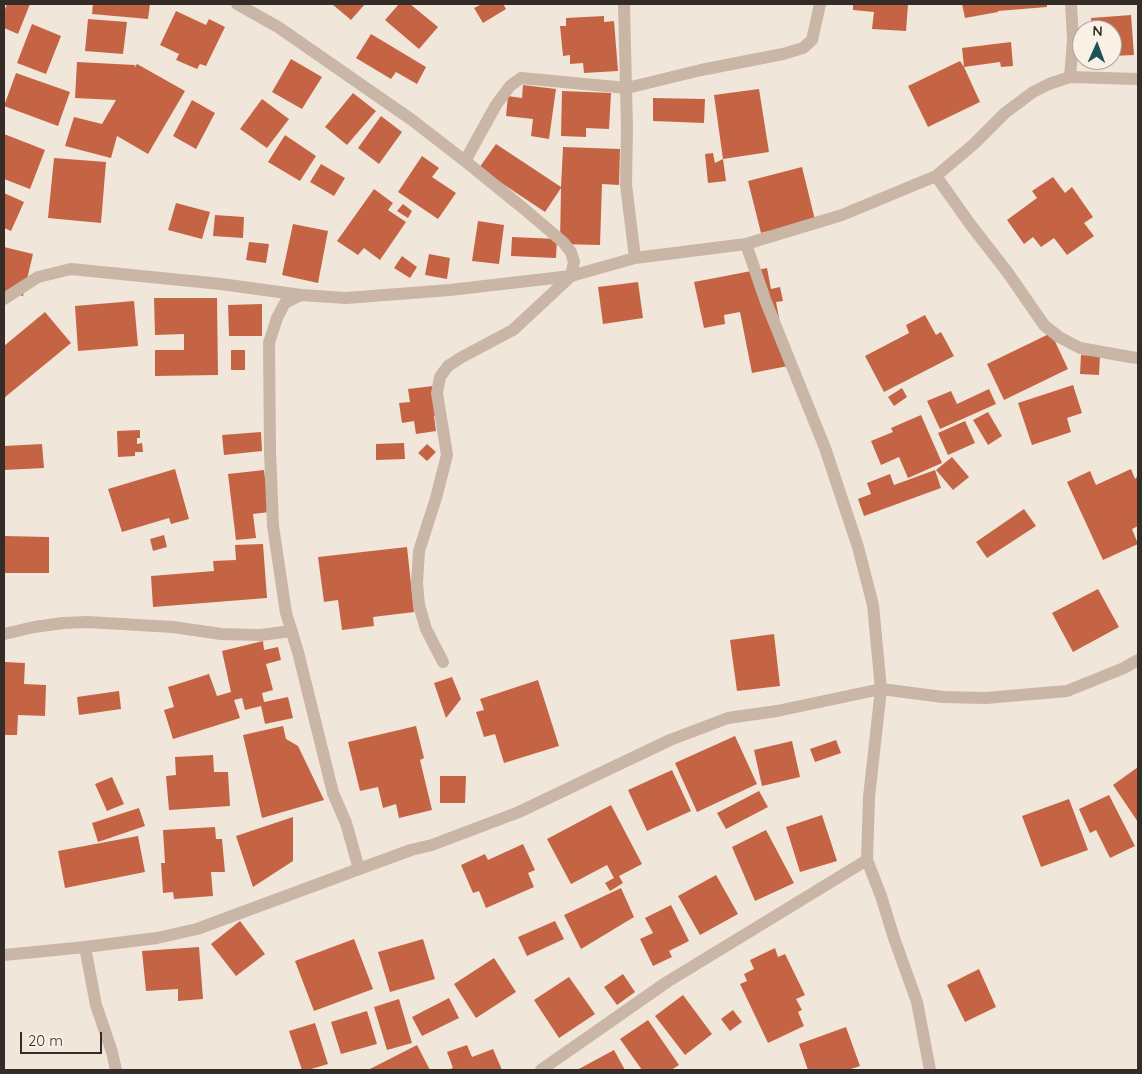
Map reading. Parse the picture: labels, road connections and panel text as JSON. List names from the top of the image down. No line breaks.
{"scale_bar":"20 m","north":"top"}
